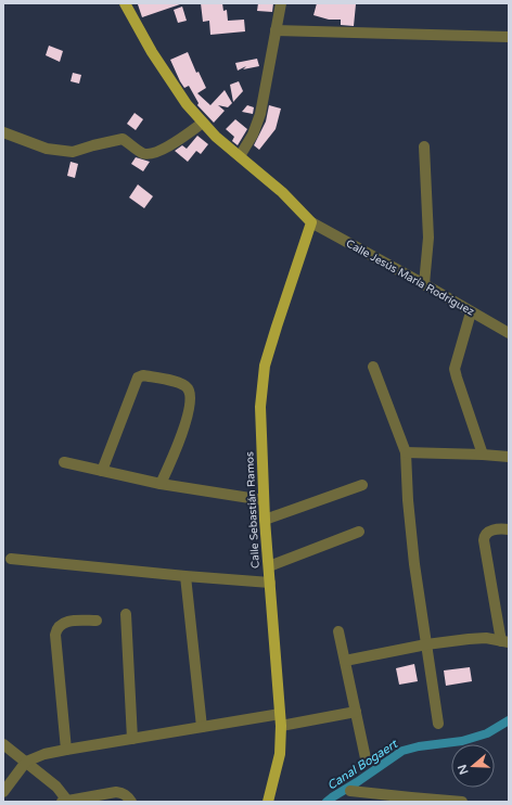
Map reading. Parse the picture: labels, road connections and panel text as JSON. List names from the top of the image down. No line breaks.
{"streets":{"main road":["Calle Sebastián Ramos"],"street":["Calle Jesús María Rodríguez"]},"crossings":[["Calle Jesús María Rodríguez","Calle Sebastián Ramos"]],"water":["Canal Bogaert"],"north":"left"}
